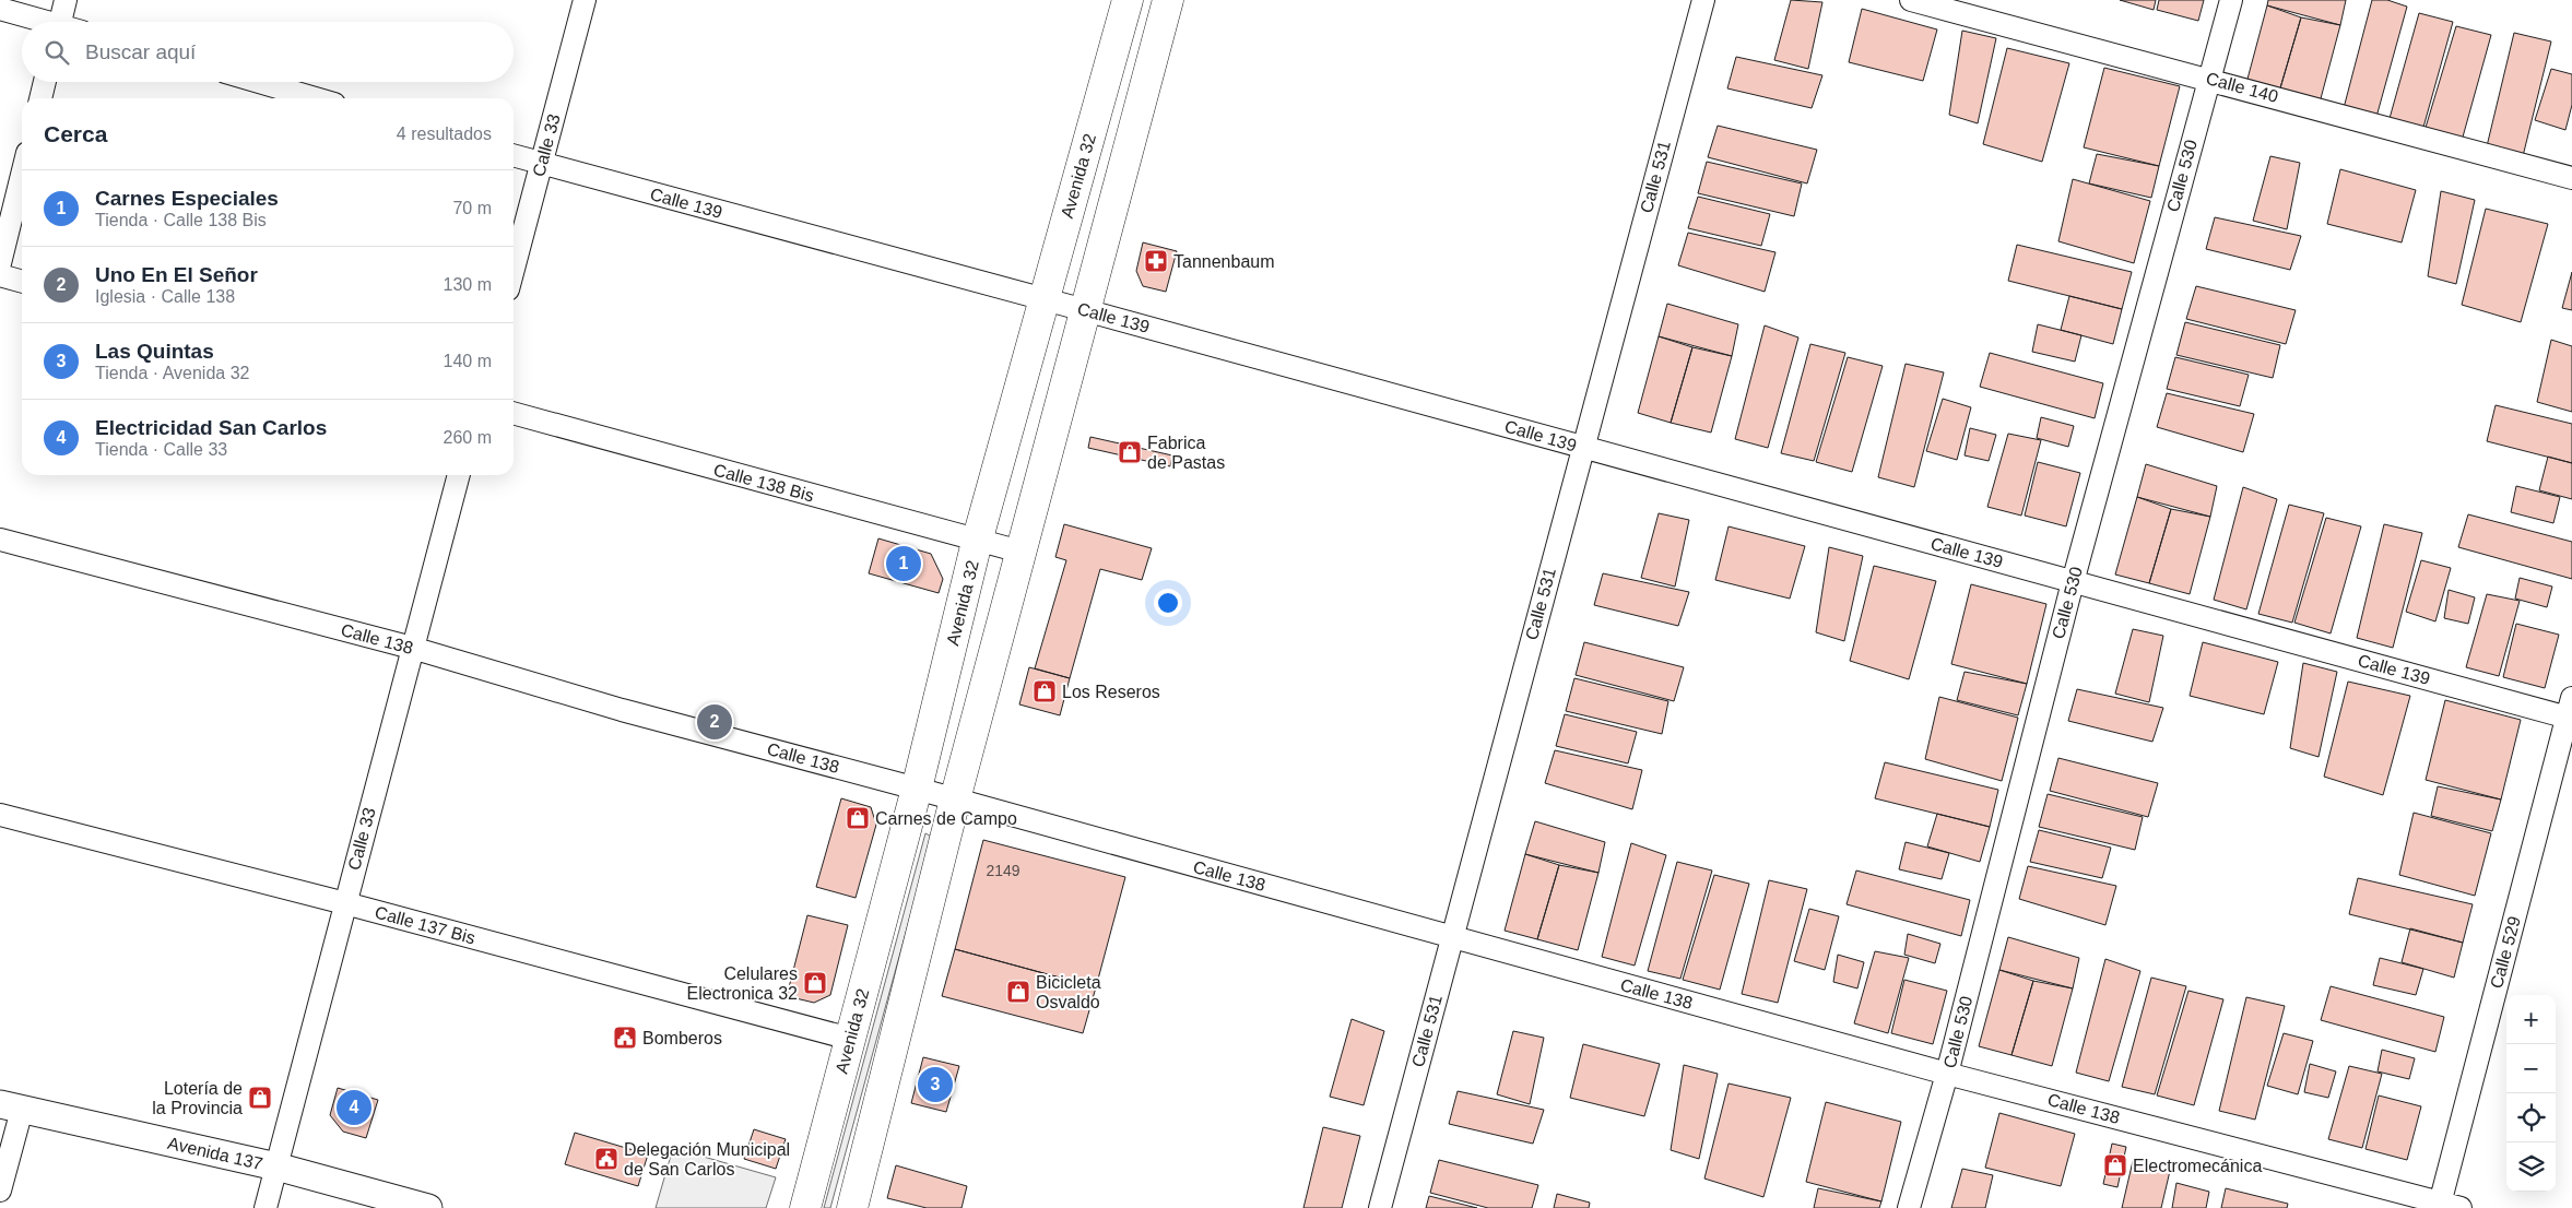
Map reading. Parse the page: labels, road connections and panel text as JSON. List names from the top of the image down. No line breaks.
{"streets":{"main road":["Avenida 32"],"street":["Calle 140","Calle 33","Calle 530","Calle 531","Calle 139","Calle 138 Bis","Calle 138","Calle 137 Bis","Calle 529","Avenida 137"]},"crossings":[["Calle 140","Calle 530"],["Calle 33","Calle 139"],["Calle 33","Calle 138"],["Calle 33","Calle 137 Bis"],["Calle 33","Avenida 137"],["Avenida 32","Calle 139"],["Avenida 32","Calle 138 Bis"],["Avenida 32","Calle 138"],["Avenida 32","Calle 137 Bis"],["Calle 530","Calle 139"],["Calle 530","Calle 138"],["Calle 531","Calle 139"],["Calle 531","Calle 138"],["Calle 139","Calle 529"],["Calle 138","Calle 529"]],"places":{"pharmacy":["Tannenbaum"],"shop":["Fabrica de Pastas","Los Reseros","Carnes de Campo","Celulares Electronica 32","Bicicleta Osvaldo","Lotería de la Provincia","Electromecánica"],"public building":["Bomberos","Delegación Municipal de San Carlos"]},"house_numbers":["2149"],"page":{"search":"Buscar aquí","heading":["Cerca","4 resultados"],"list":[{"mark":"1","name":"Carnes Especiales","note":"Tienda · Calle 138 Bis","value":"70 m"},{"mark":"2","name":"Uno En El Señor","note":"Iglesia · Calle 138","value":"130 m"},{"mark":"3","name":"Las Quintas","note":"Tienda · Avenida 32","value":"140 m"},{"mark":"4","name":"Electricidad San Carlos","note":"Tienda · Calle 33","value":"260 m"}],"pins":["1","2","3","4"],"map_buttons":["+","−"]}}
